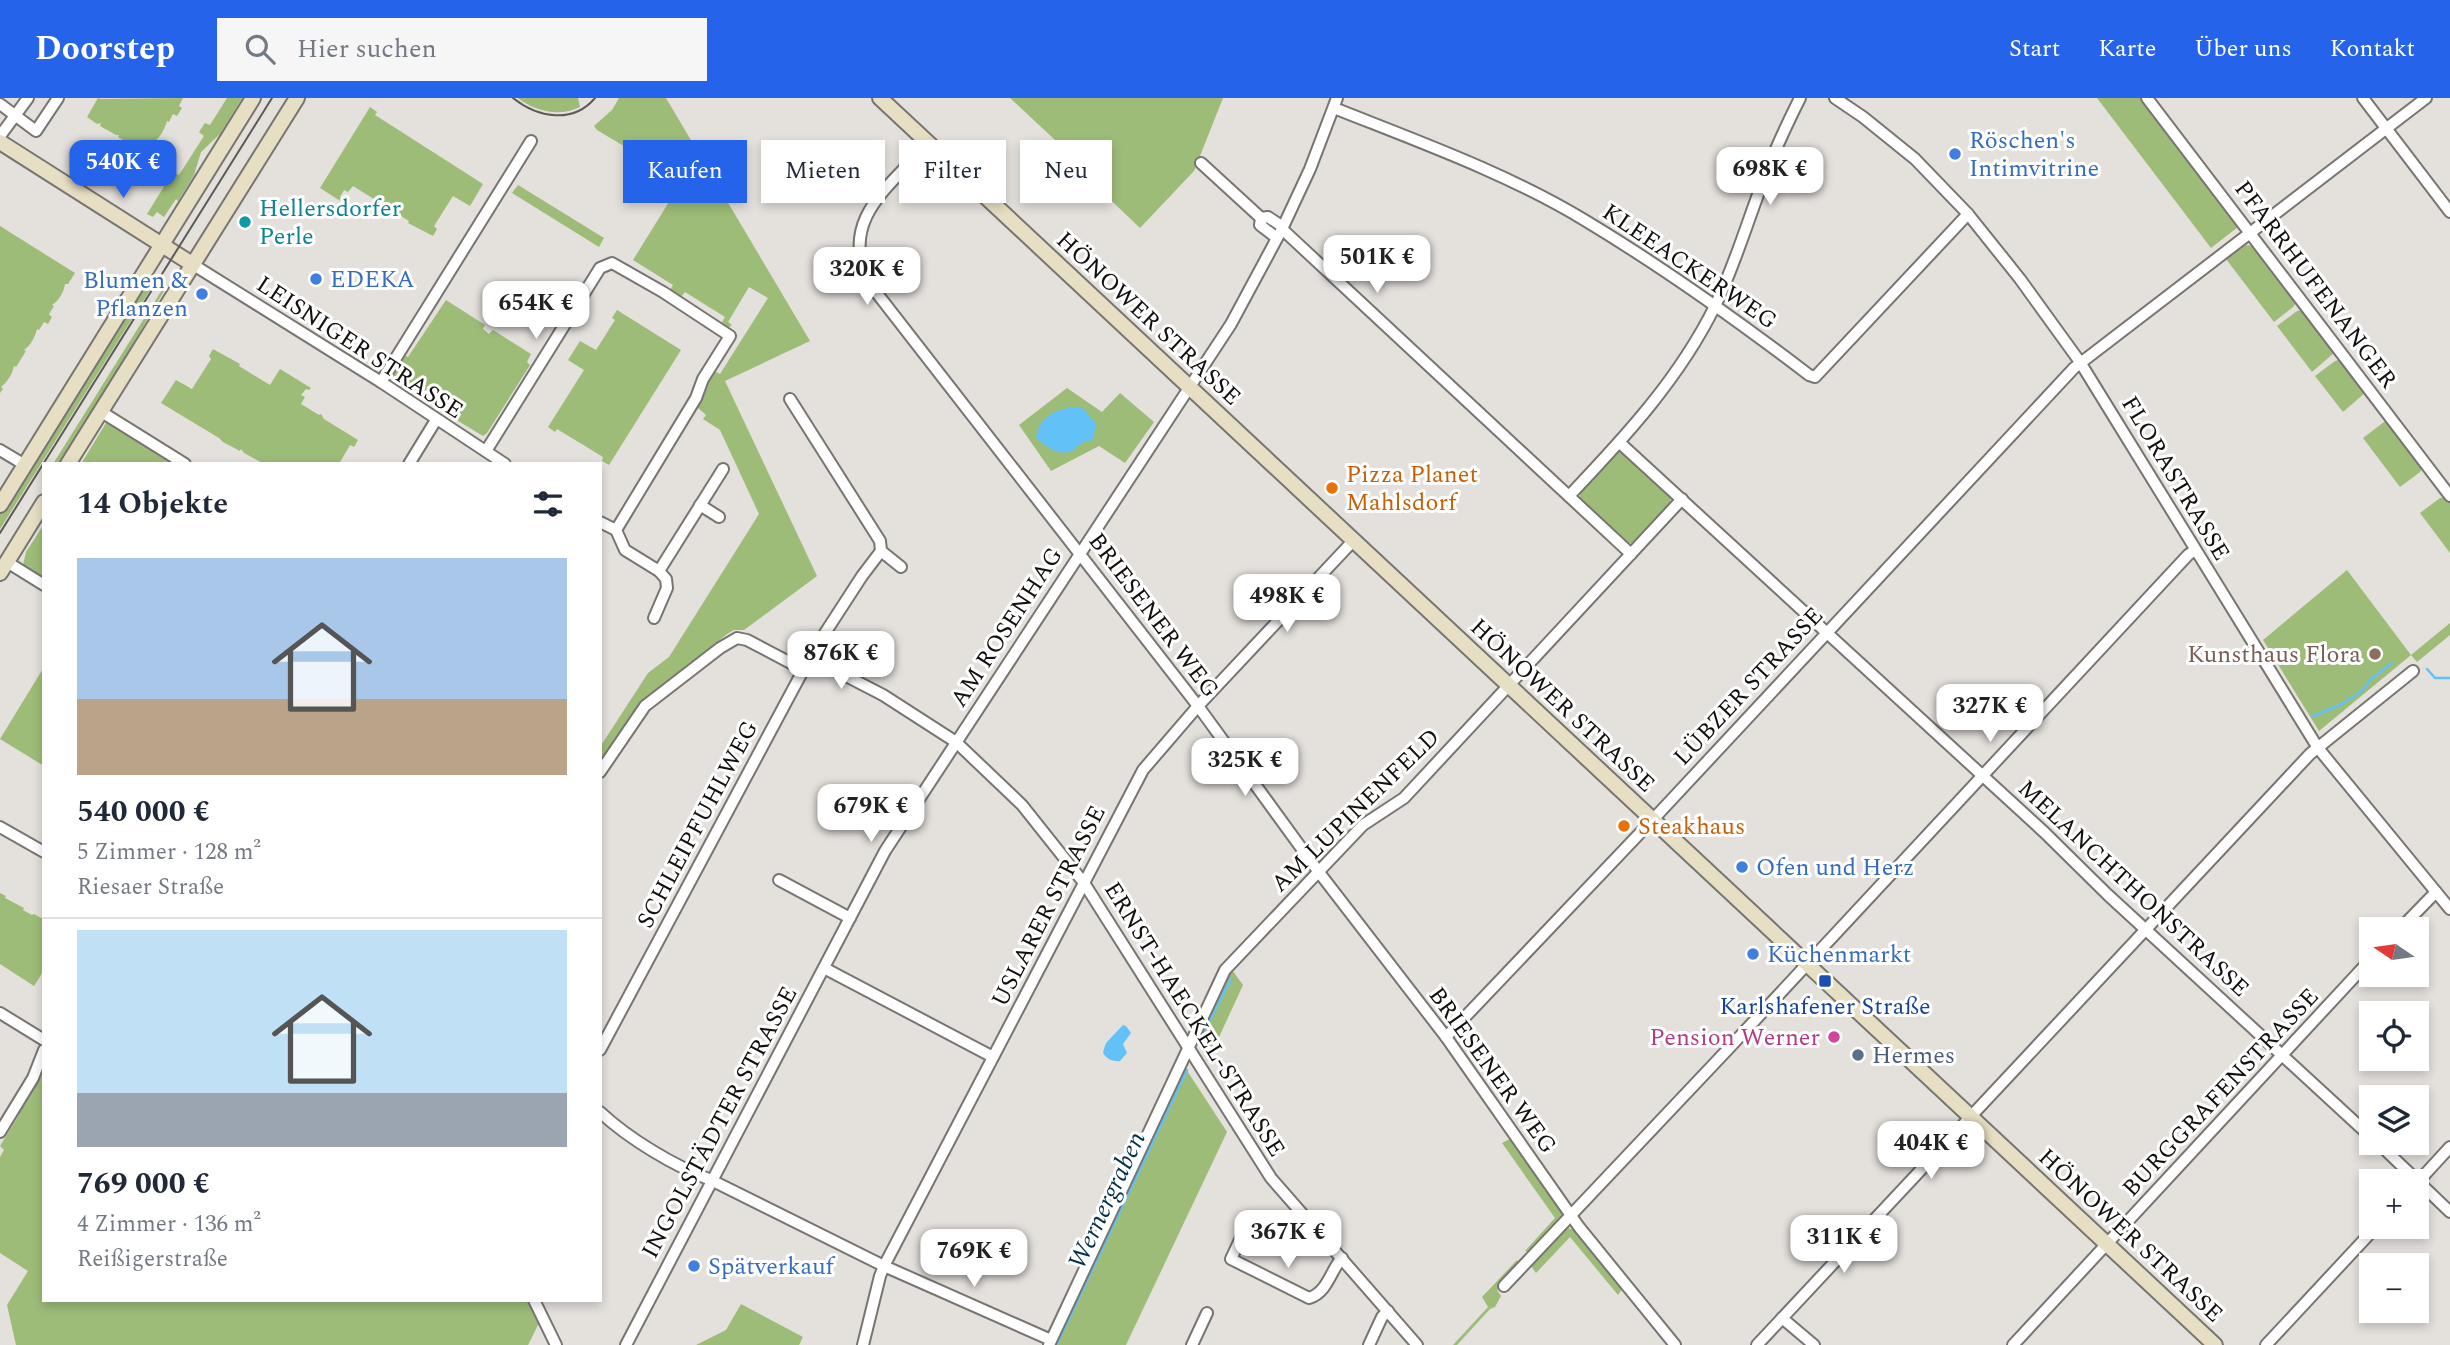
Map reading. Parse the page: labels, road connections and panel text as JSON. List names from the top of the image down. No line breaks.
{"streets":{"main road":["HÖNOWER STRASSE"],"street":["KLEEACKERWEG","PFARRHUFENANGER","LEISNIGER STRASSE","FLORASTRASSE","BRIESENER WEG","AM ROSENHAG","LÜBZER STRASSE","AM LUPINENFELD","SCHLEIPFUHLWEG","MELANCHTHONSTRASSE","USLARER STRASSE","ERNST-HAECKEL-STRASSE","BURGGRAFENSTRASSE","INGOLSTÄDTER STRASSE"]},"crossings":[["KLEEACKERWEG","FLORASTRASSE"],["KLEEACKERWEG","AM ROSENHAG"],["PFARRHUFENANGER","LÜBZER STRASSE"],["HÖNOWER STRASSE","AM ROSENHAG"],["HÖNOWER STRASSE","LÜBZER STRASSE"],["HÖNOWER STRASSE","AM LUPINENFELD"],["HÖNOWER STRASSE","USLARER STRASSE"],["HÖNOWER STRASSE","BURGGRAFENSTRASSE"],["FLORASTRASSE","LÜBZER STRASSE"],["BRIESENER WEG","AM ROSENHAG"],["BRIESENER WEG","LÜBZER STRASSE"],["BRIESENER WEG","AM LUPINENFELD"],["BRIESENER WEG","USLARER STRASSE"],["AM ROSENHAG","ERNST-HAECKEL-STRASSE"],["AM ROSENHAG","INGOLSTÄDTER STRASSE"],["LÜBZER STRASSE","MELANCHTHONSTRASSE"],["AM LUPINENFELD","MELANCHTHONSTRASSE"],["AM LUPINENFELD","ERNST-HAECKEL-STRASSE"],["SCHLEIPFUHLWEG","ERNST-HAECKEL-STRASSE"],["MELANCHTHONSTRASSE","BURGGRAFENSTRASSE"],["USLARER STRASSE","ERNST-HAECKEL-STRASSE"],["ERNST-HAECKEL-STRASSE","INGOLSTÄDTER STRASSE"]],"water":["Wernergraben"],"places":{"other":["Röschen's Intimvitrine","Hellersdorfer Perle","EDEKA","Blumen & Pflanzen","Pizza Planet Mahlsdorf","Kunsthaus Flora","Steakhaus","Ofen und Herz","Küchenmarkt","Pension Werner","Hermes","Spätverkauf"],"transit":["Karlshafener Straße"]},"north":"left","page":{"header":"Doorstep","search":"Hier suchen","nav":["Start","Karte","Über uns","Kontakt"],"price":["540K €","698K €","501K €","320K €","654K €","498K €","876K €","327K €","325K €","679K €","404K €","367K €","311K €","769K €"],"chip":["Kaufen","Mieten","Filter","Neu"],"heading":"14 Objekte","list":[{"name":"540 000 €","note":"5 Zimmer · 128 m² · Riesaer Straße"},{"name":"769 000 €","note":"4 Zimmer · 136 m² · Reißigerstraße"}],"map_buttons":["+","−"]}}
